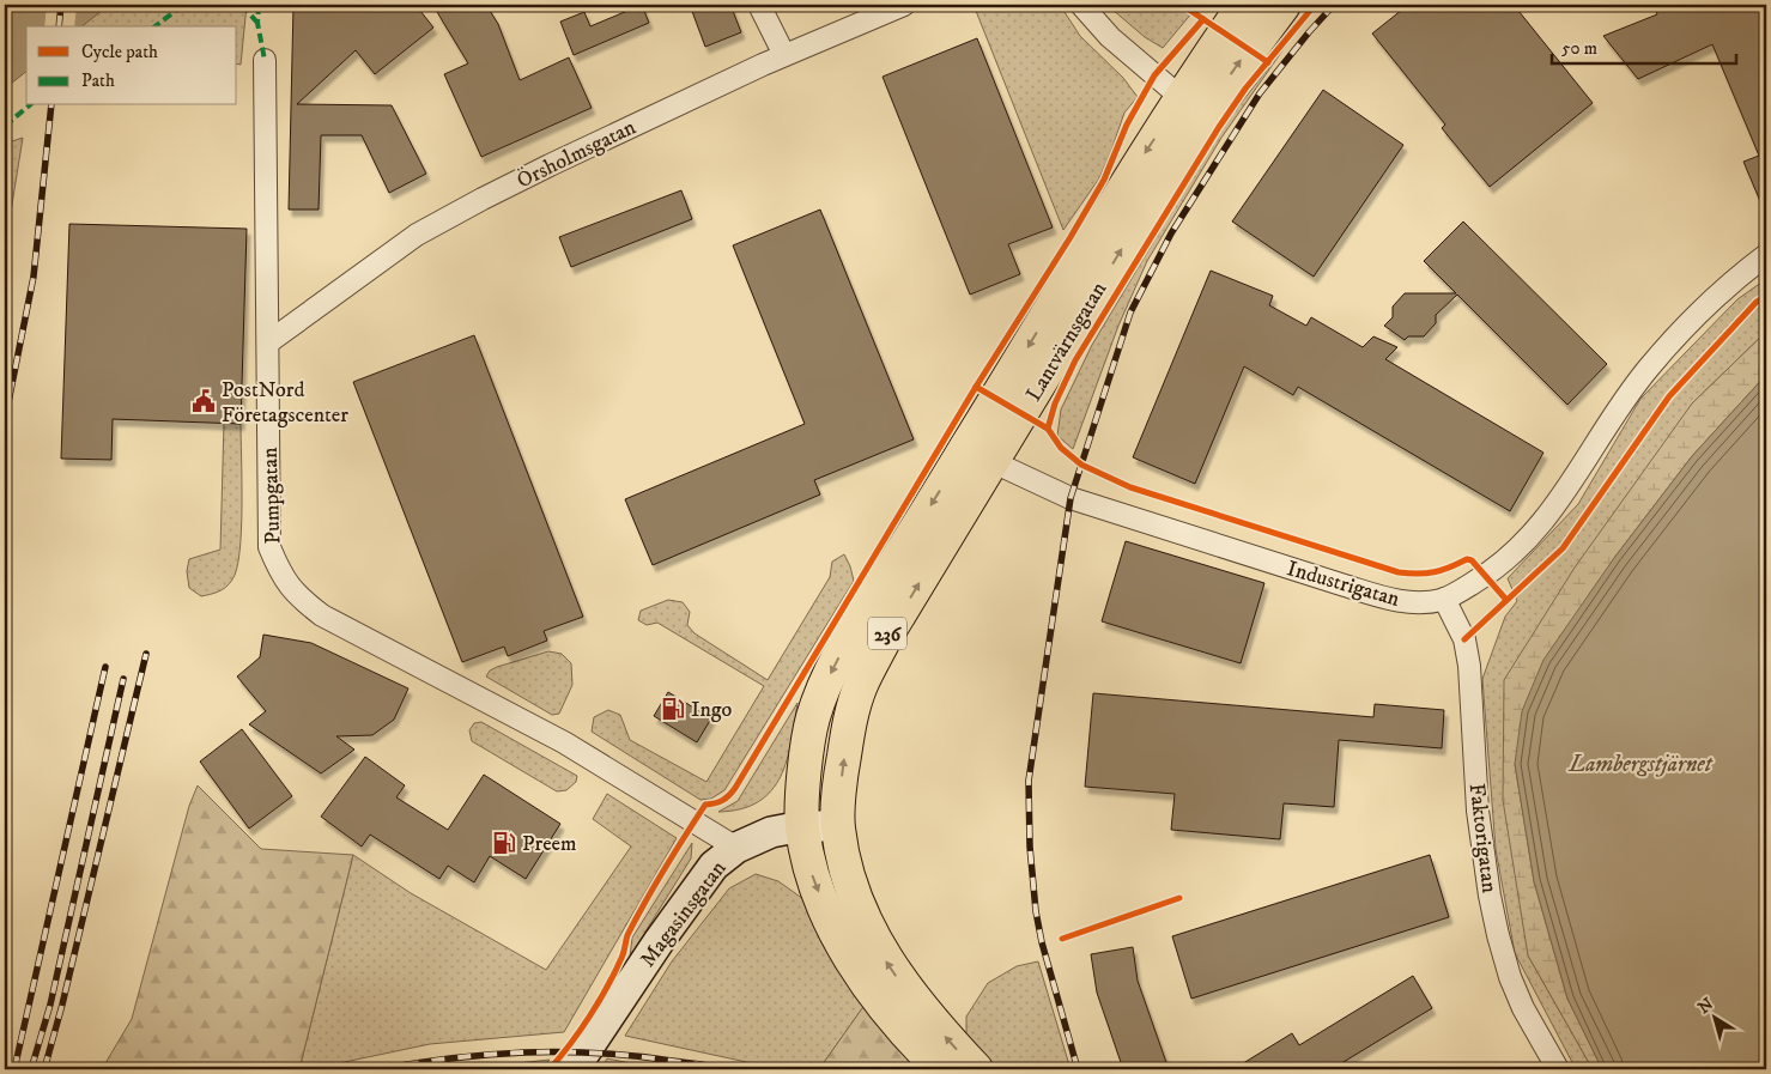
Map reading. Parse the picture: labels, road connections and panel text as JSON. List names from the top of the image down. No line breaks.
{"streets":{"main road":["Lantvärnsgatan","236"],"street":["Örsholmsgatan","Pumpgatan","Industrigatan","Faktorigatan","Magasinsgatan"]},"crossings":[["Örsholmsgatan","Pumpgatan"],["Lantvärnsgatan","Industrigatan"],["Lantvärnsgatan","236"],["Lantvärnsgatan","Magasinsgatan"],["Pumpgatan","Magasinsgatan"],["Industrigatan","Faktorigatan"],["236","Magasinsgatan"]],"water":["Lambergstjärnet"],"places":{"public building":["PostNord Företagscenter"],"fuel station":["Ingo","Preem"]},"legend":["Cycle path","Path"],"scale_bar":"50 m","north":"top left"}
